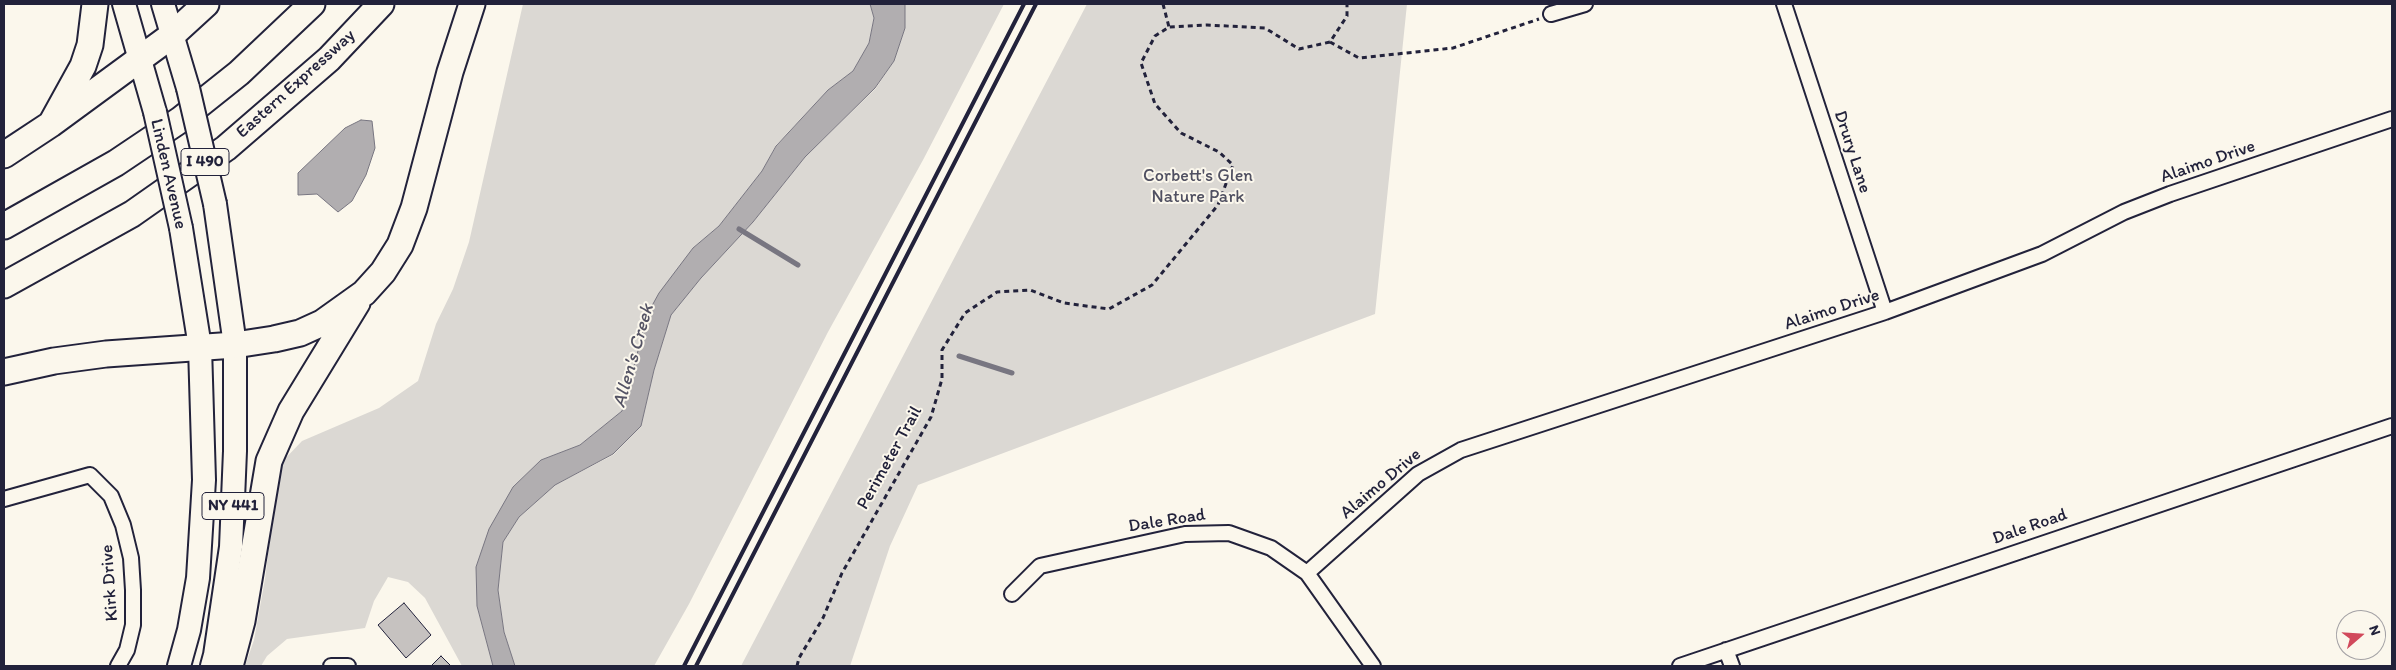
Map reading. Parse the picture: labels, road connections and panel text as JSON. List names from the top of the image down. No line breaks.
{"streets":{"highway":["Eastern Expressway","I 490"],"main road":["Linden Avenue","NY 441"],"street":["Drury Lane","Alaimo Drive","Dale Road","Kirk Drive"],"path":["Perimeter Trail"]},"crossings":[["Drury Lane","Alaimo Drive"],["Alaimo Drive","Dale Road"],["Linden Avenue","NY 441"]],"water":["Allen's Creek"],"parks":["Corbett's Glen Nature Park"],"north":"right"}
